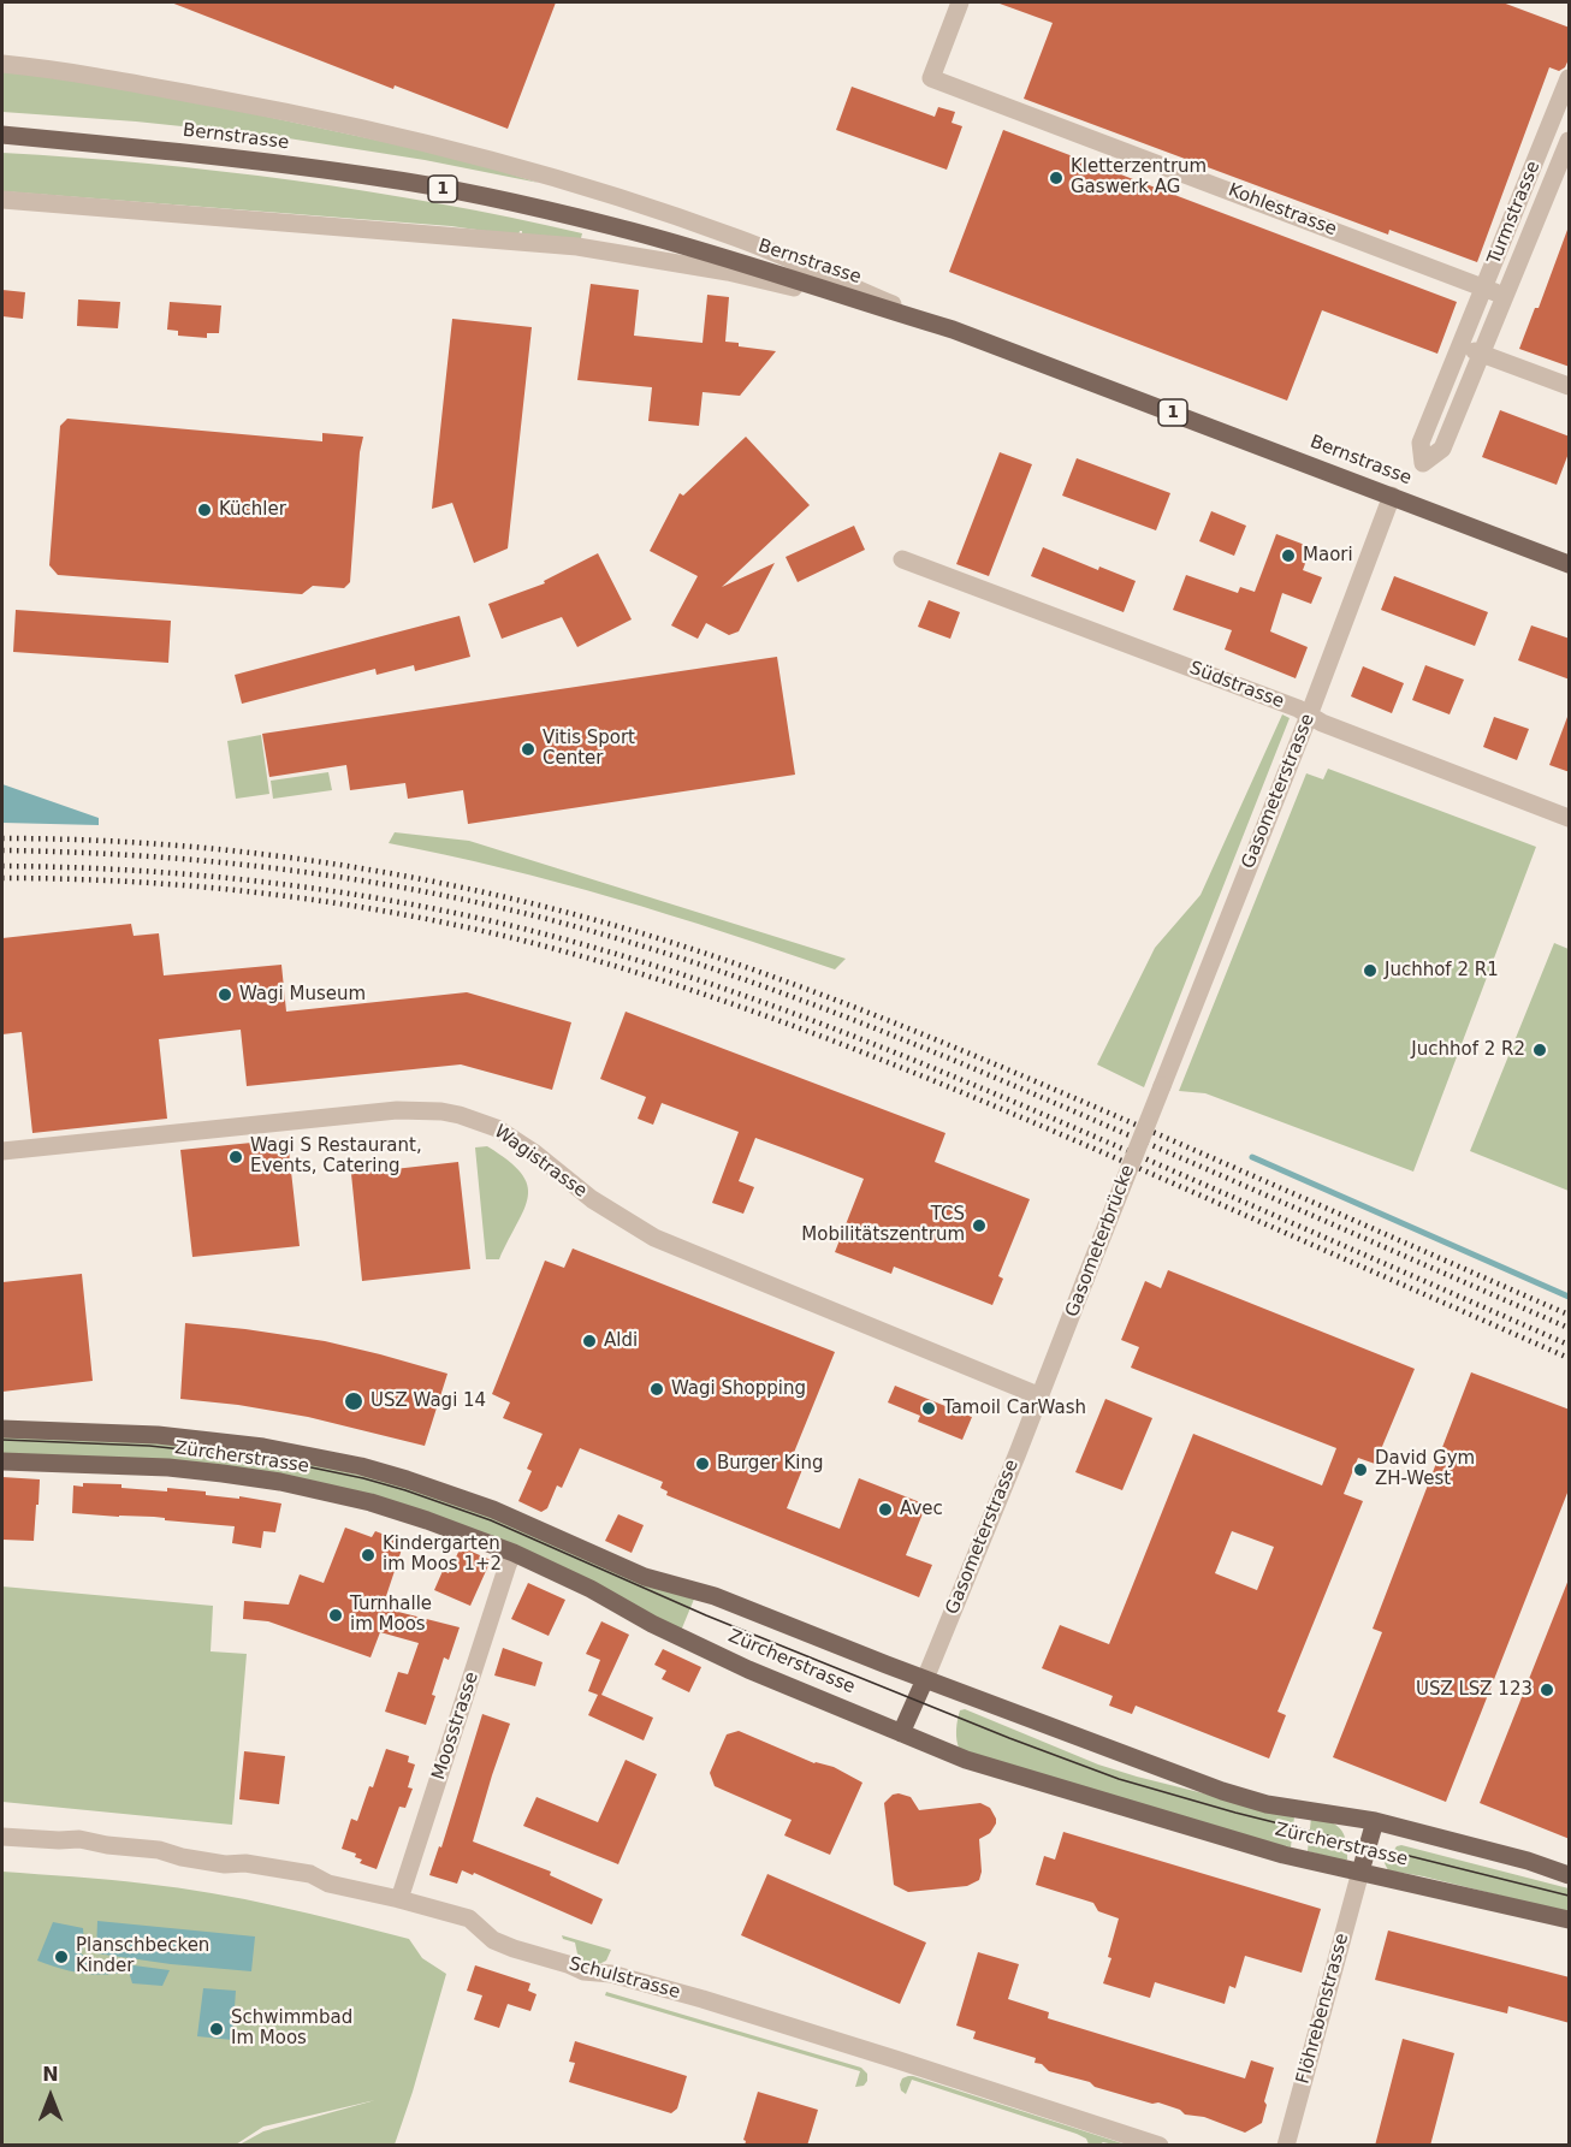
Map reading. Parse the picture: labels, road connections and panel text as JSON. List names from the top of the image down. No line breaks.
{"streets":{"main road":["Bernstrasse","1","Zürcherstrasse"],"street":["Kohlestrasse","Turmstrasse","Südstrasse","Gasometerstrasse","Wagistrasse","Gasometerbrücke","Moosstrasse","Schulstrasse","Flöhrebenstrasse"]},"crossings":[["Bernstrasse","Gasometerstrasse"],["Kohlestrasse","Turmstrasse"],["Südstrasse","Gasometerstrasse"],["Gasometerstrasse","Wagistrasse"],["Gasometerstrasse","Gasometerbrücke"],["Gasometerstrasse","Zürcherstrasse"],["Wagistrasse","Gasometerbrücke"],["Zürcherstrasse","Moosstrasse"],["Zürcherstrasse","Flöhrebenstrasse"],["Moosstrasse","Schulstrasse"]],"places":["Kletterzentrum Gaswerk AG","Küchler","Maori","Vitis Sport Center","Juchhof 2 R1","Wagi Museum","Juchhof 2 R2","Wagi S Restaurant, Events, Catering","TCS Mobilitätszentrum","Aldi","Wagi Shopping","USZ Wagi 14","Tamoil CarWash","Burger King","David Gym ZH-West","Avec","Kindergarten im Moos 1+2","Turnhalle im Moos","USZ LSZ 123","Planschbecken Kinder","Schwimmbad Im Moos"],"north":"top"}
